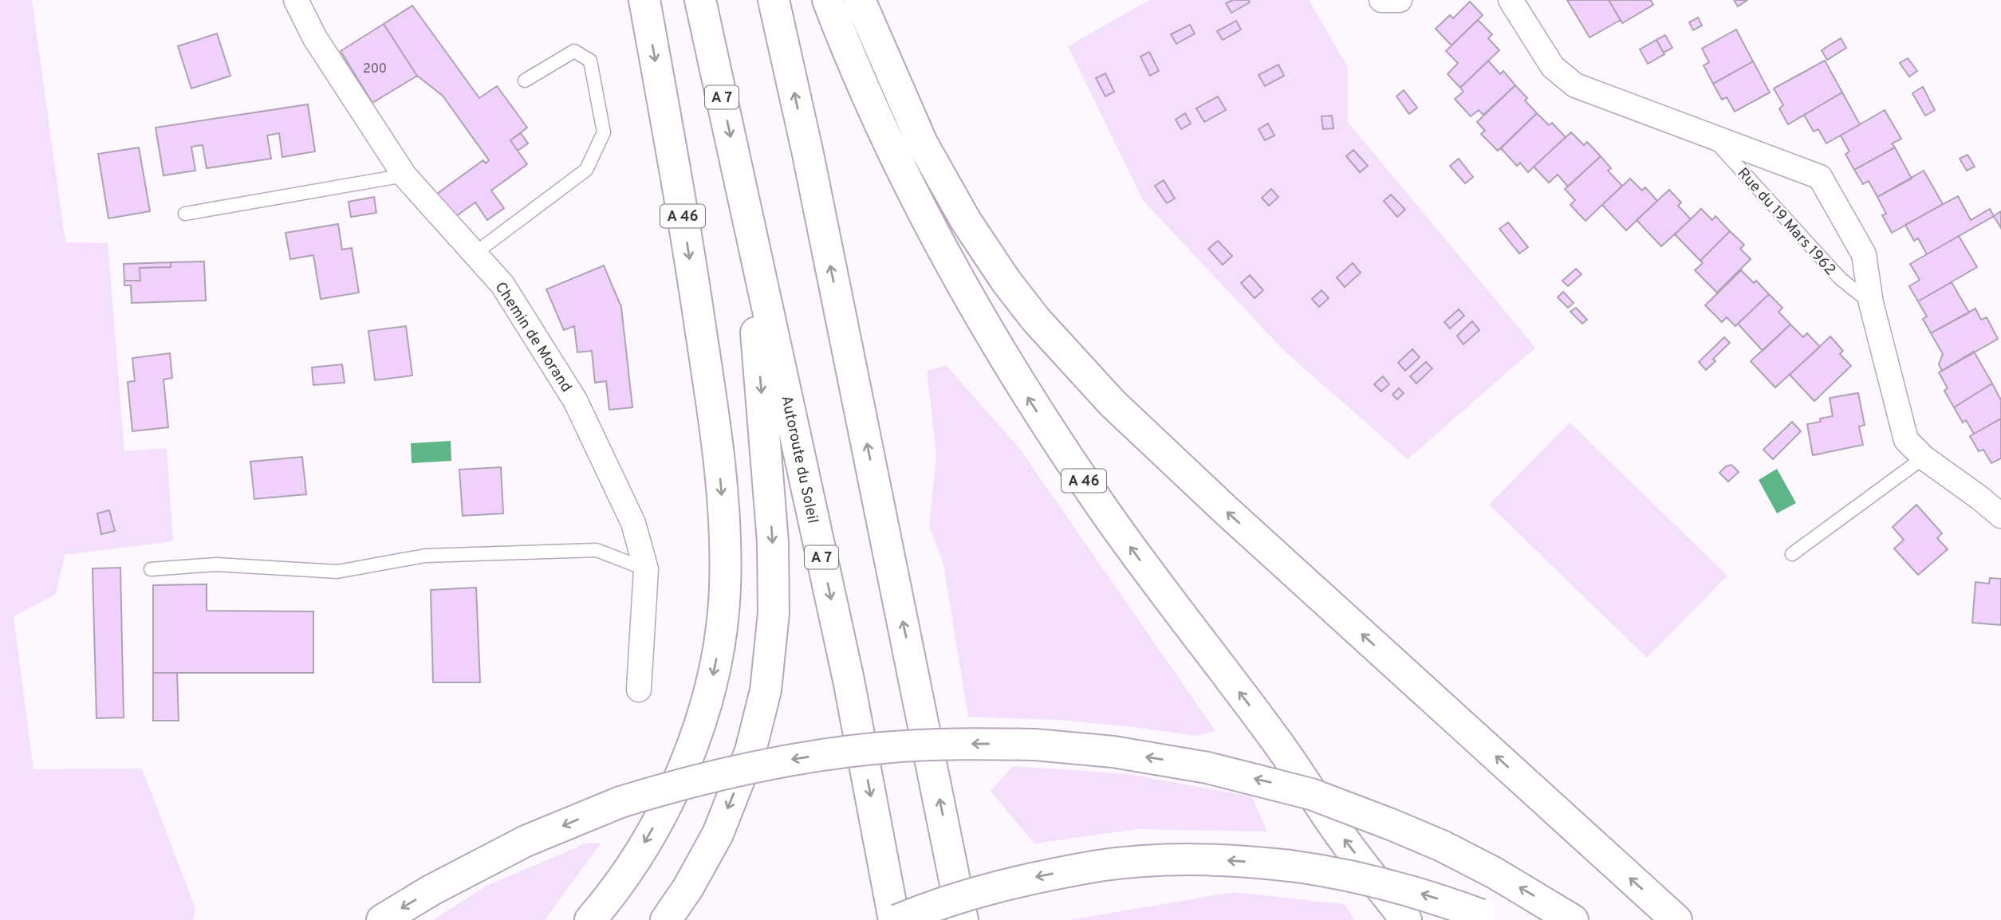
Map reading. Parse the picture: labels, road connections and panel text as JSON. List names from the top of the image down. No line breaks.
{"streets":{"highway":["A 7","A 46","Autoroute du Soleil"],"street":["Rue du 19 Mars 1962","Chemin de Morand"]},"house_numbers":["200"]}
